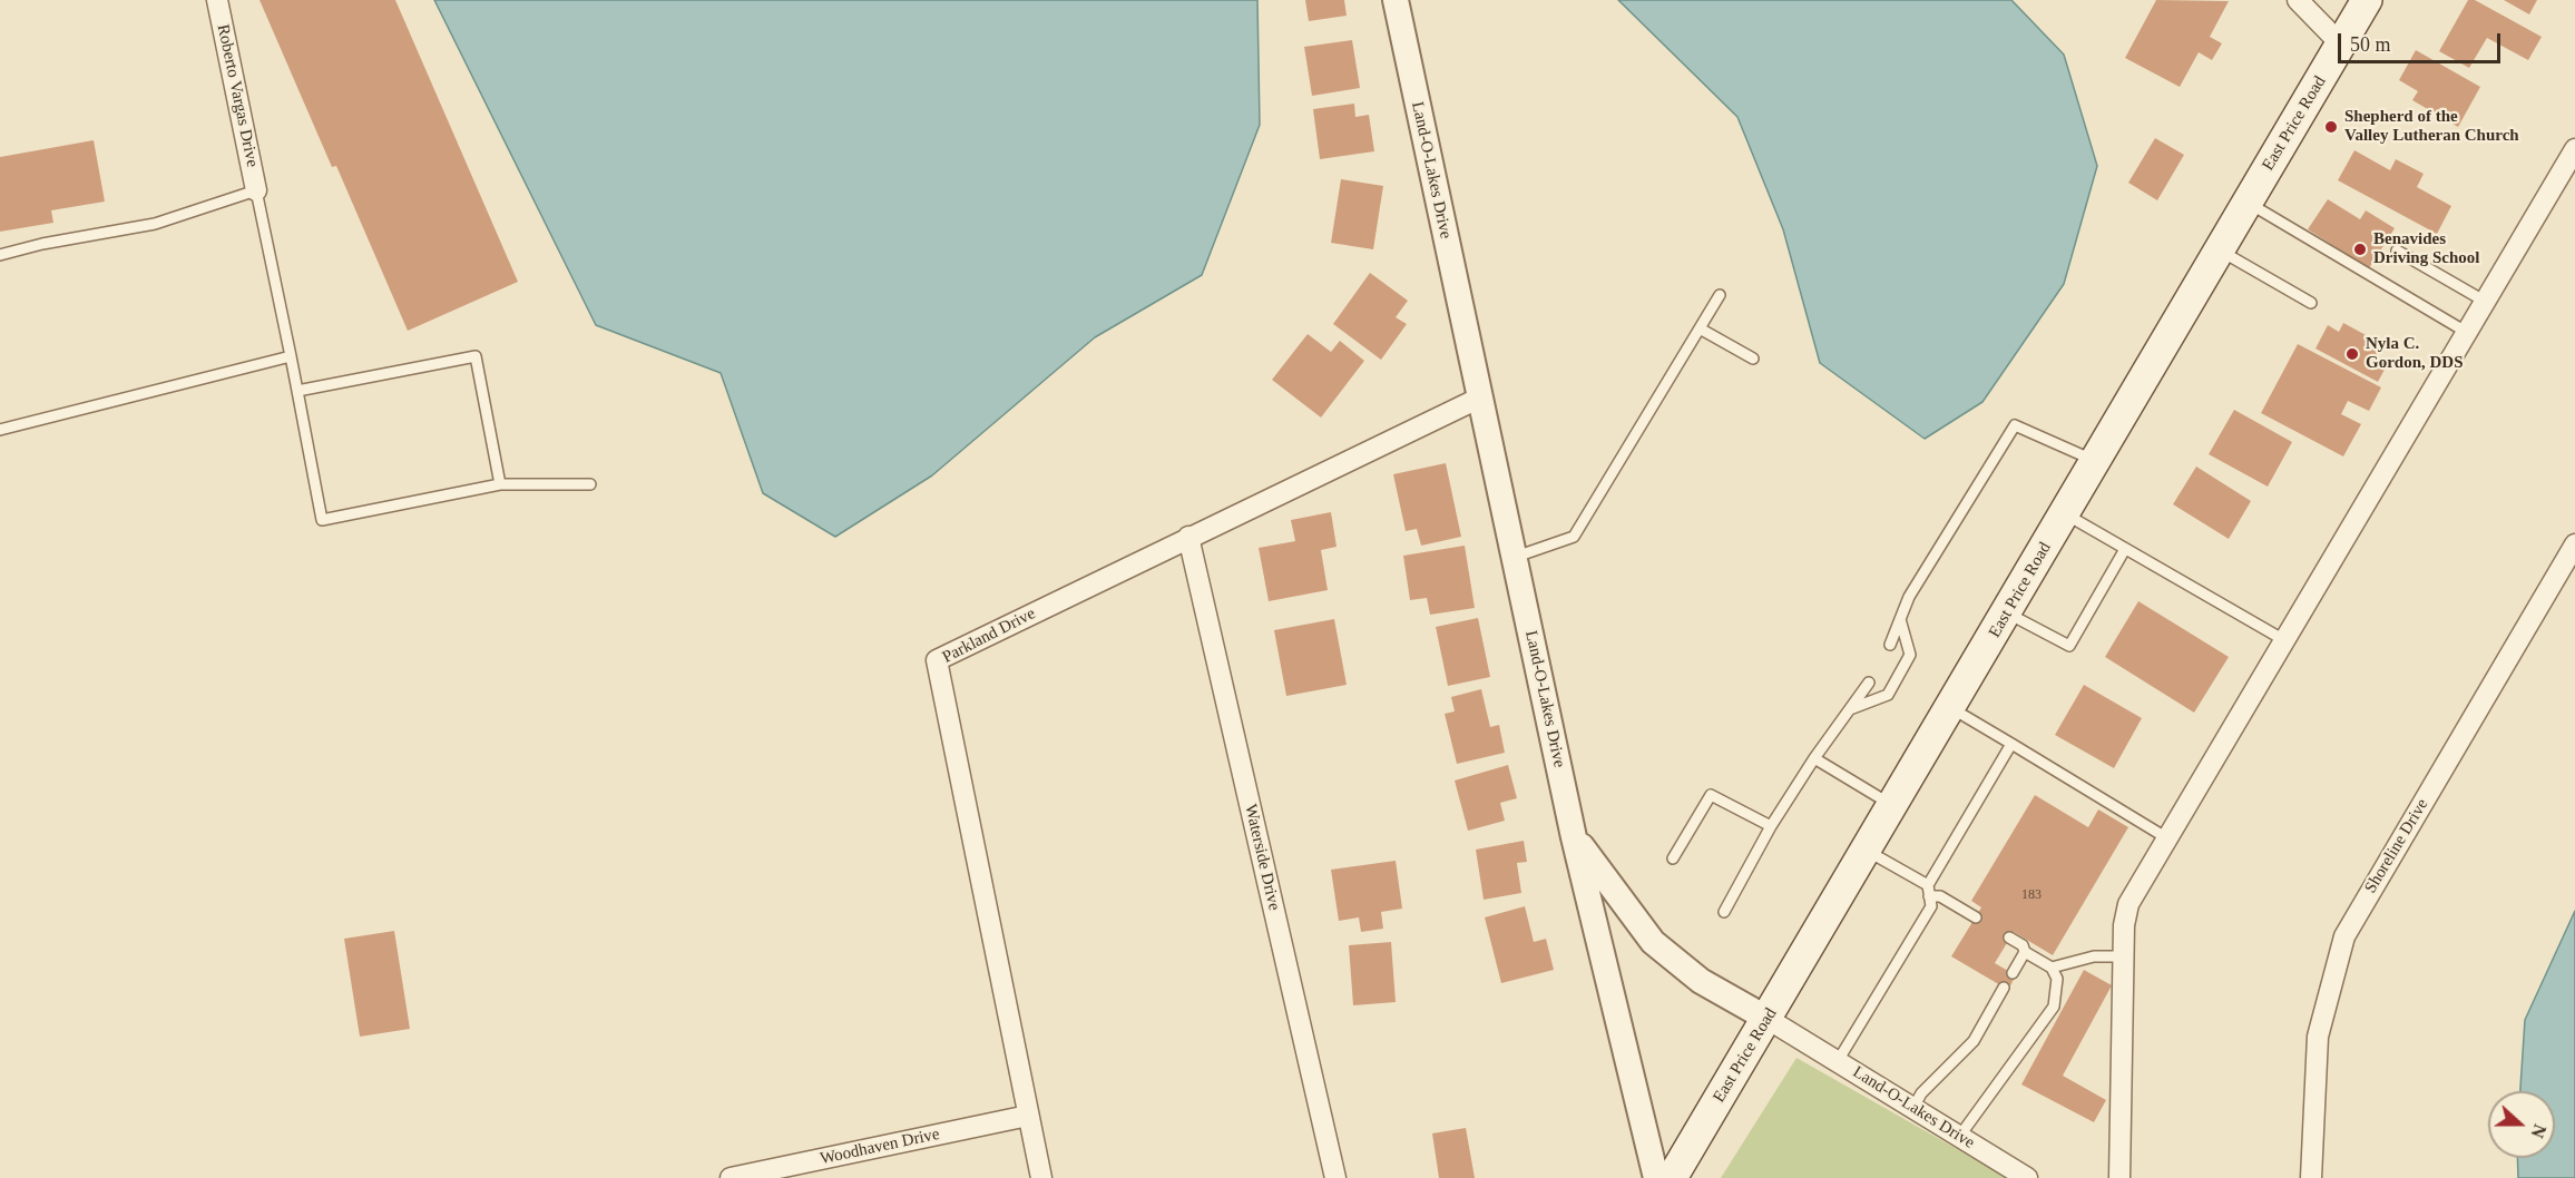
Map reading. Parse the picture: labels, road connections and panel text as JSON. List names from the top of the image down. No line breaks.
{"streets":{"main road":["East Price Road"],"street":["Roberto Vargas Drive","Land-O-Lakes Drive","Parkland Drive","Shoreline Drive","Waterside Drive","Woodhaven Drive"]},"crossings":[["East Price Road","Land-O-Lakes Drive"],["Land-O-Lakes Drive","Parkland Drive"],["Parkland Drive","Waterside Drive"],["Parkland Drive","Woodhaven Drive"]],"places":["Shepherd of the Valley Lutheran Church","Benavides Driving School","Nyla C. Gordon, DDS"],"house_numbers":["183"],"scale_bar":"50 m","north":"right"}
